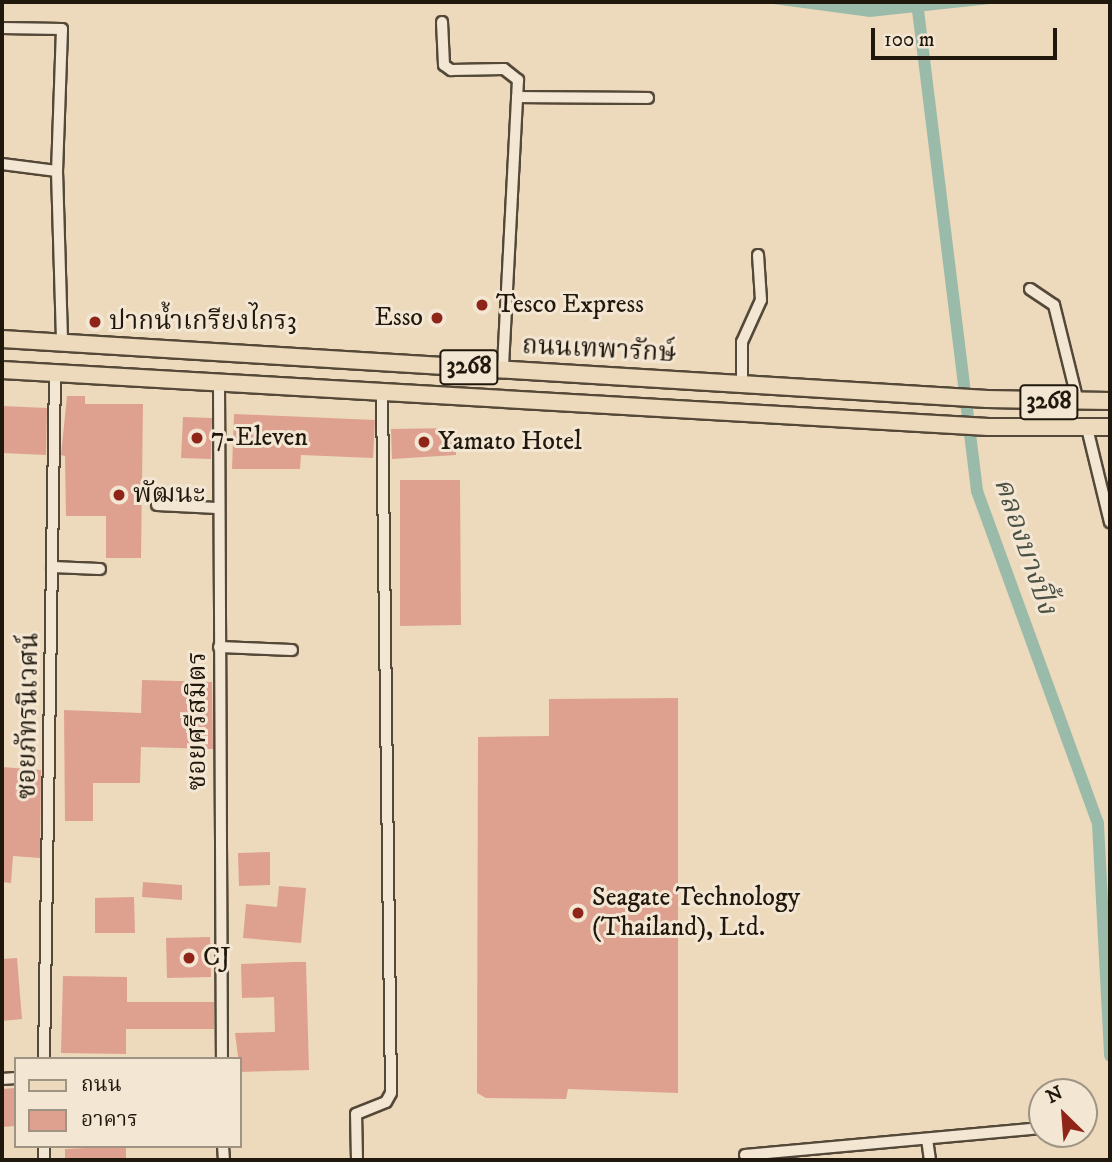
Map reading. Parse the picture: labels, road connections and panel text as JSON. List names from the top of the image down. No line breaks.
{"streets":{"main road":["ถนนเทพารักษ์","3268"],"street":["ซอยภัทรนิเวศน์","ซอยศรีสมิตร"]},"crossings":[["ถนนเทพารักษ์","ซอยภัทรนิเวศน์"],["ถนนเทพารักษ์","ซอยศรีสมิตร"]],"water":["คลองบางปิ้ง"],"places":["Tesco Express","Esso","ปากน้ำเกรียงไกร3","7-Eleven","Yamato Hotel","พัฒนะ","Seagate Technology (Thailand), Ltd.","CJ"],"legend":["ถนน","อาคาร"],"scale_bar":"100 m","north":"top left"}
